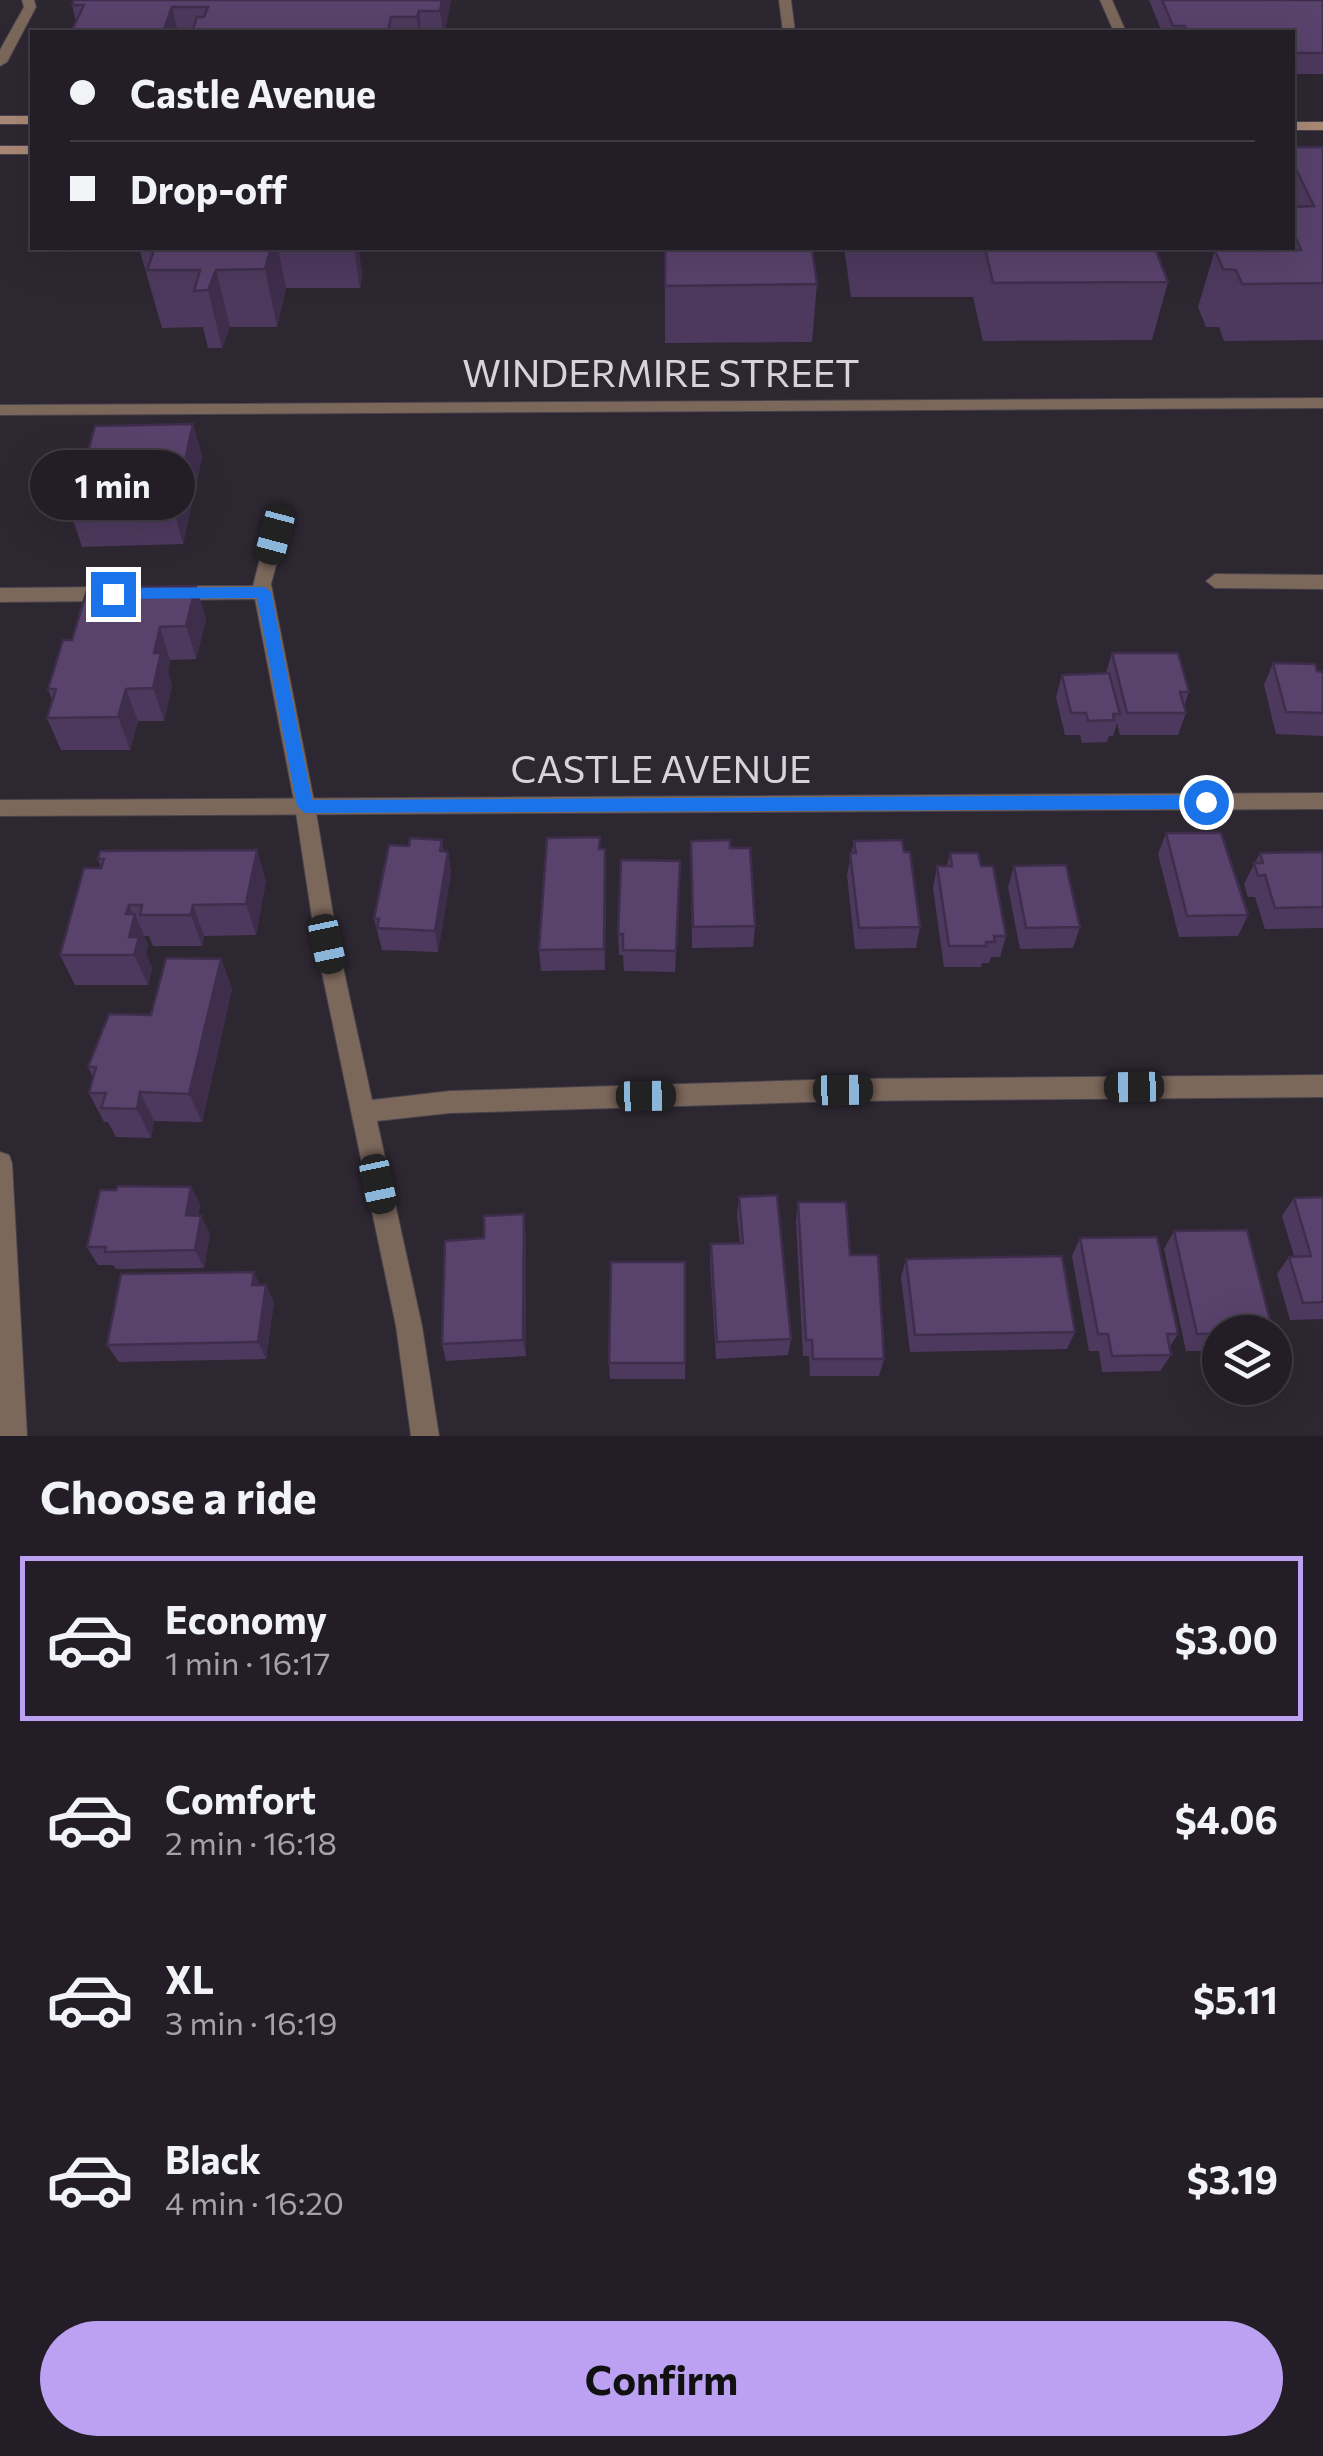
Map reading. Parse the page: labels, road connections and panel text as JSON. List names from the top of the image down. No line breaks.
{"streets":{"street":["WINDERMIRE STREET","CASTLE AVENUE"]},"page":{"banner":["Castle Avenue","Drop-off"],"bubble":"1 min","heading":"Choose a ride","list":[{"name":"Economy","note":"1 min · 16:17","value":"$3.00"},{"name":"Comfort","note":"2 min · 16:18","value":"$4.06"},{"name":"XL","note":"3 min · 16:19","value":"$5.11"},{"name":"Black","note":"4 min · 16:20","value":"$3.19"}],"buttons":"Confirm"}}
